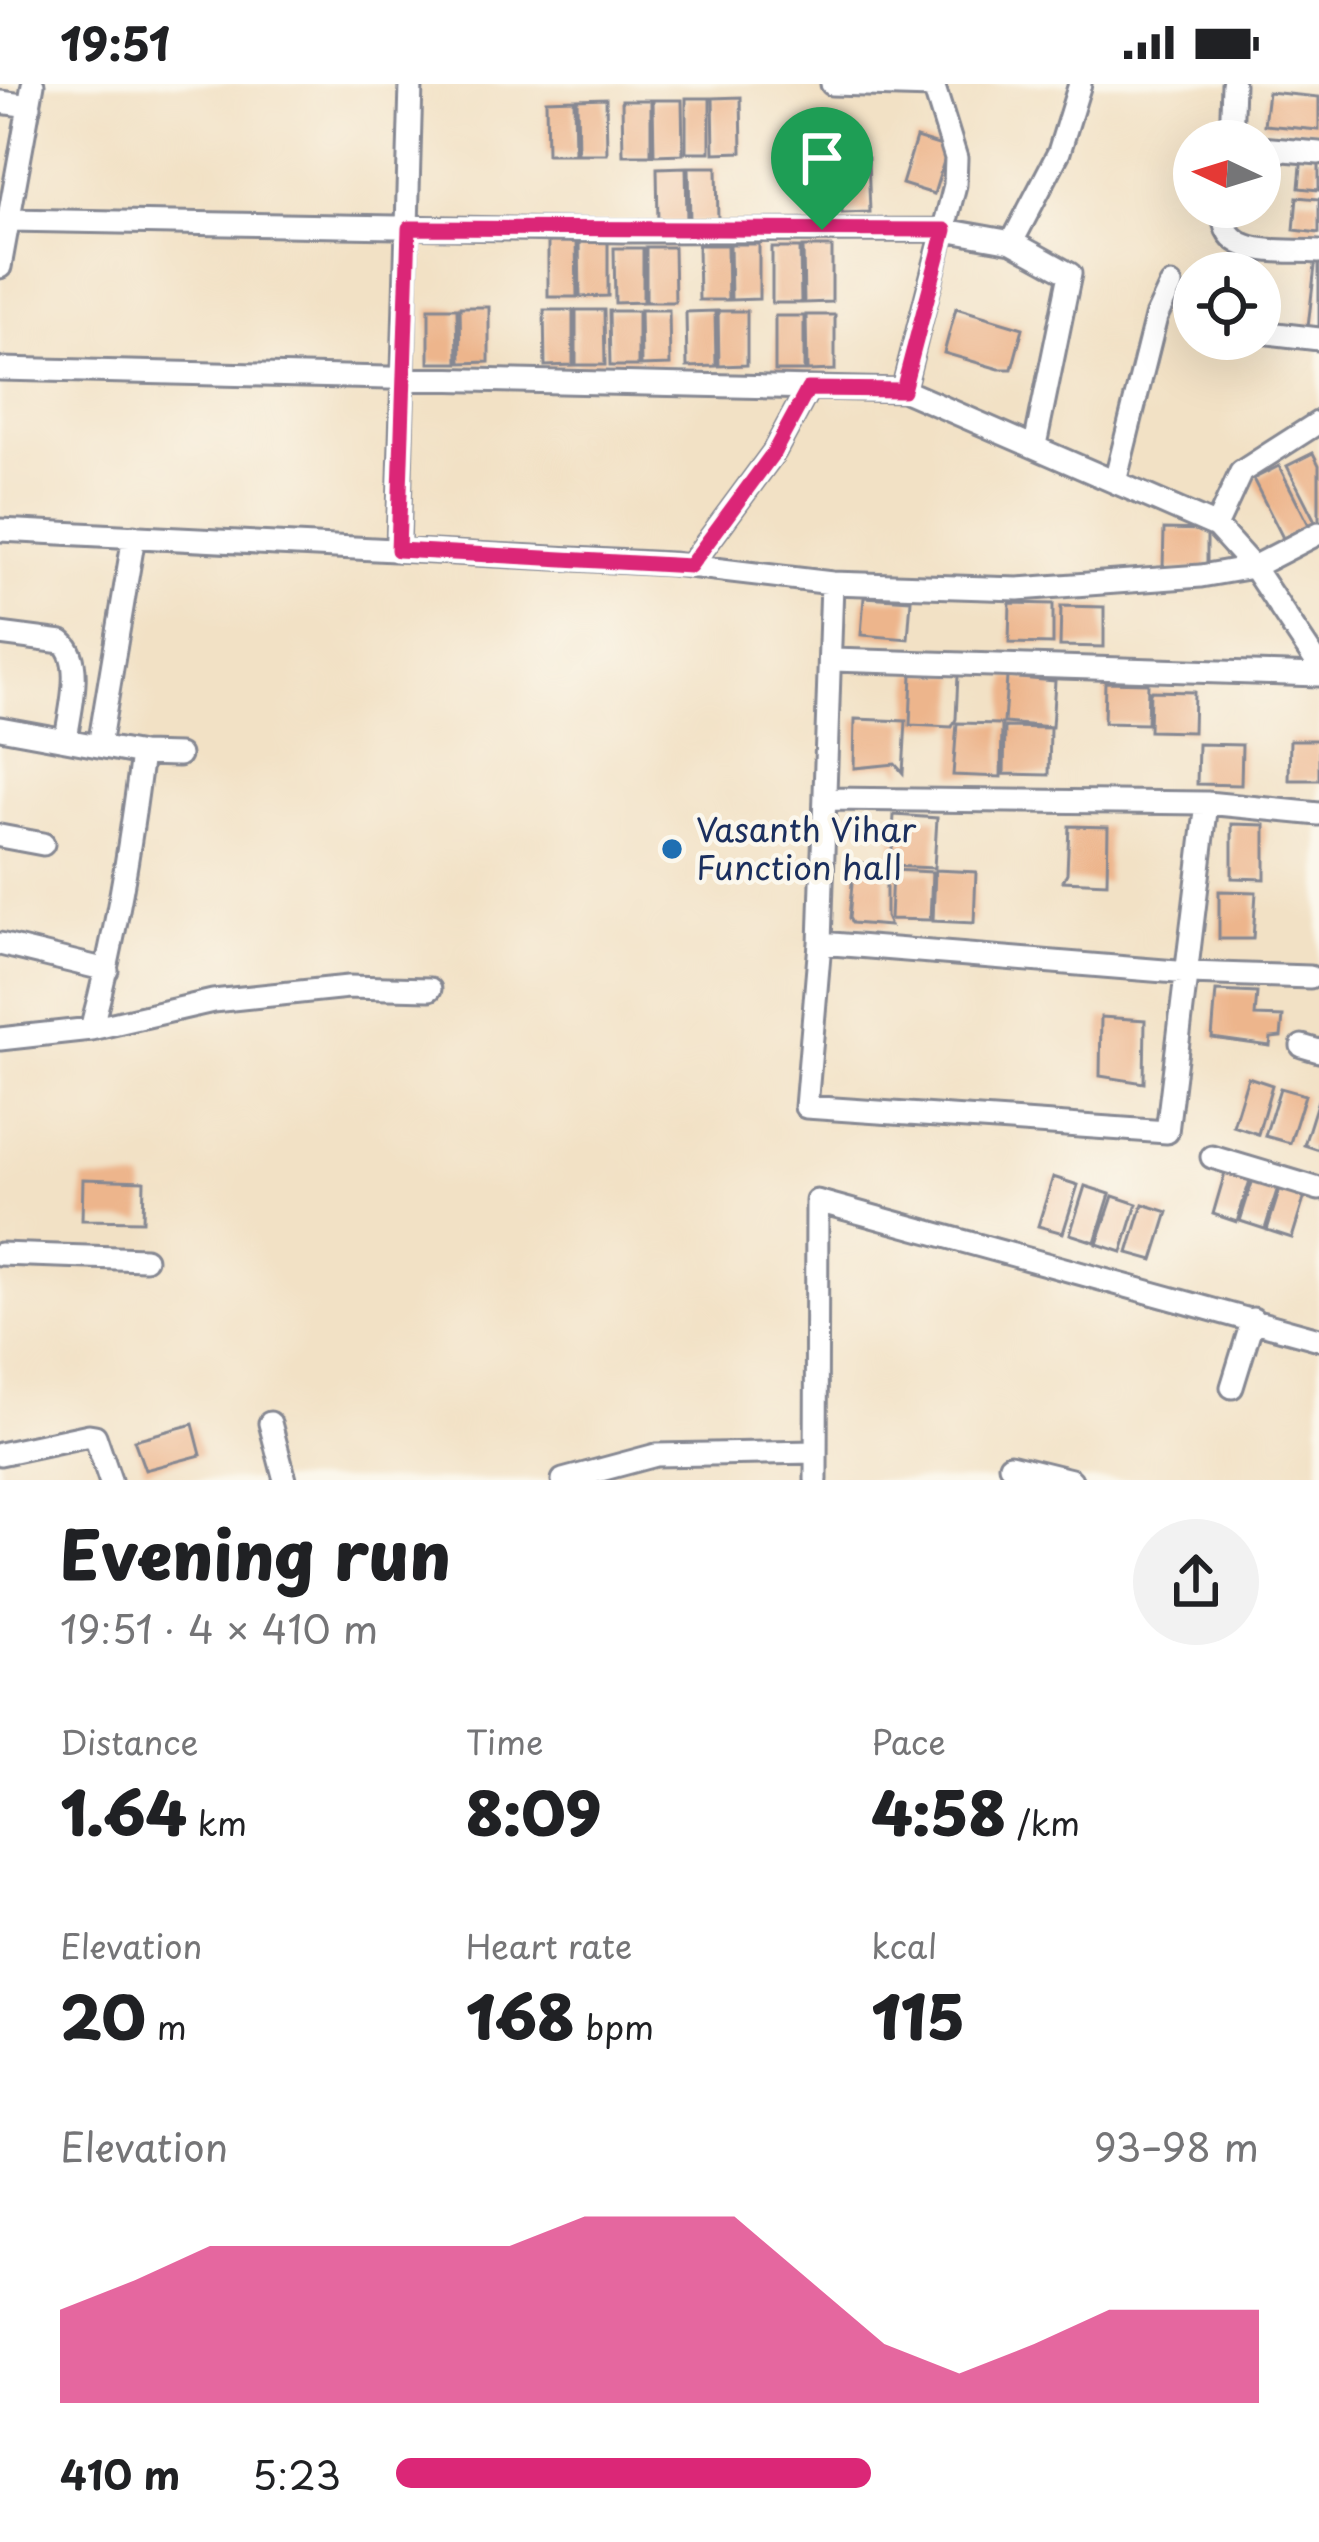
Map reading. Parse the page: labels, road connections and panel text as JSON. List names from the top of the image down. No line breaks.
{"places":["Vasanth Vihar Function hall"],"north":"left","page":{"status":"19:51","heading":["Evening run","19:51 · 4 × 410 m"],"stats":[["Distance","1.64 km"],["Time","8:09"],["Pace","4:58 /km"],["Elevation","20 m"],["Heart rate","168 bpm"],["kcal","115"]],"chart":["Elevation","93–98 m"],"list":[{"name":"410 m","note":"5:23"}]}}
